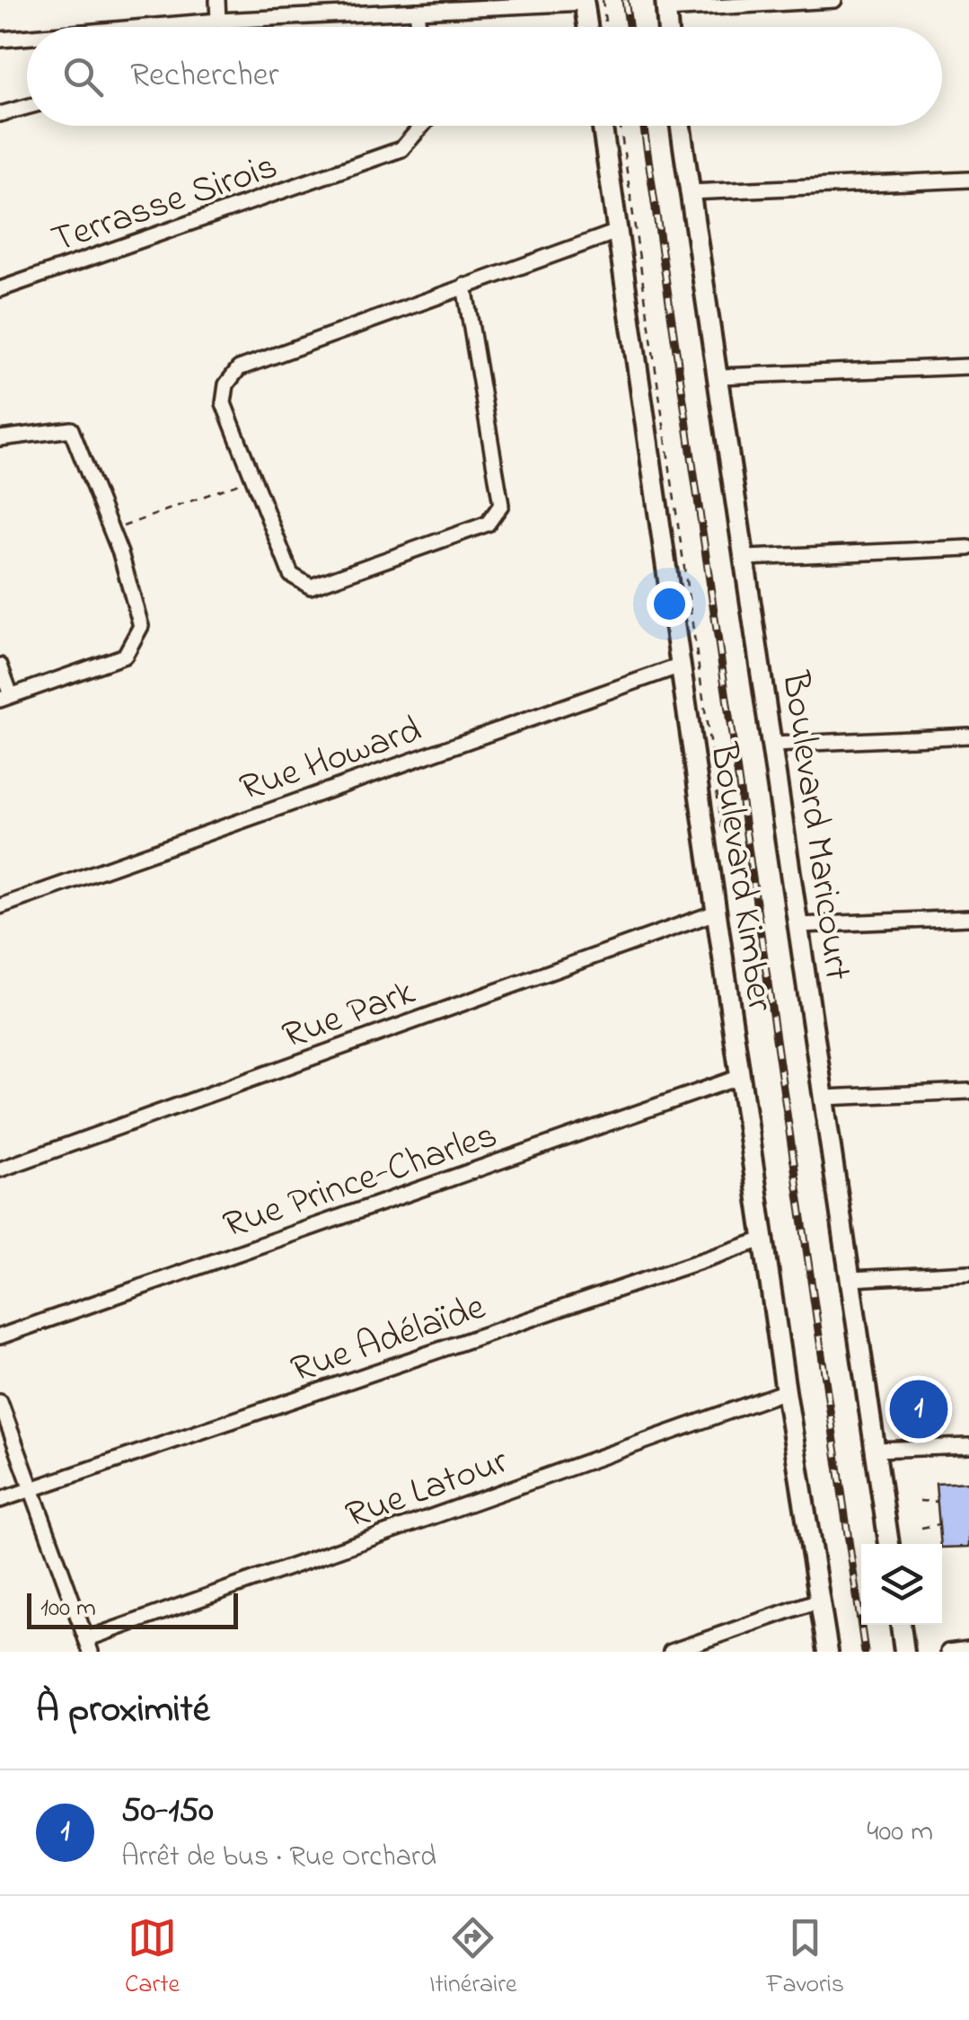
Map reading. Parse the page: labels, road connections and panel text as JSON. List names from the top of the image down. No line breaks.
{"streets":{"street":["Terrasse Sirois","Rue Howard","Boulevard Maricourt","Boulevard Kimber","Rue Park","Rue Prince-Charles","Rue Adélaïde","Rue Latour"]},"crossings":[["Rue Howard","Boulevard Kimber"],["Boulevard Kimber","Rue Park"],["Boulevard Kimber","Rue Prince-Charles"],["Boulevard Kimber","Rue Adélaïde"],["Boulevard Kimber","Rue Latour"]],"scale_bar":"100 m","page":{"search":"Rechercher","pins":"1","scale":"100 m","heading":"À proximité","list":[{"mark":"1","name":"50-150","note":"Arrêt de bus · Rue Orchard","value":"400 m"}],"nav":["Carte","Itinéraire","Favoris"]}}
